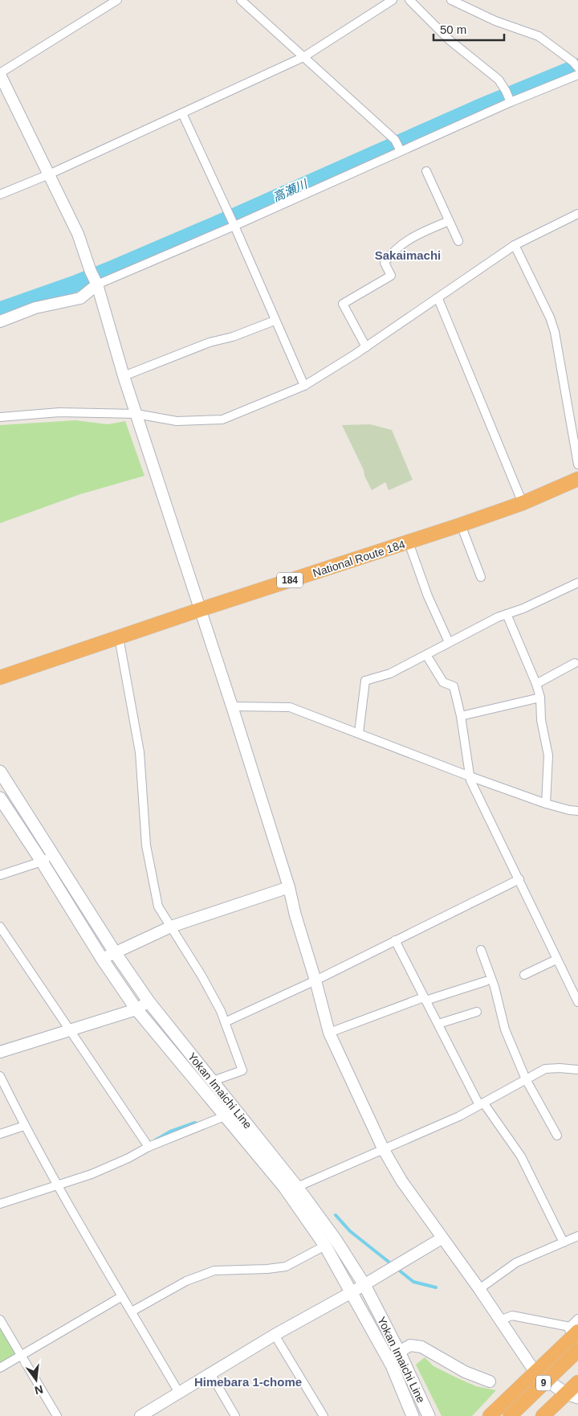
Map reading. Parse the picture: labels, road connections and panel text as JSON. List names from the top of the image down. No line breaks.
{"streets":{"highway":["National Route 184","184","9"],"main road":["Yokan Imaichi Line"]},"districts":["Sakaimachi","Himebara 1-chome"],"water":["高瀬川"],"scale_bar":"50 m","north":"bottom"}
